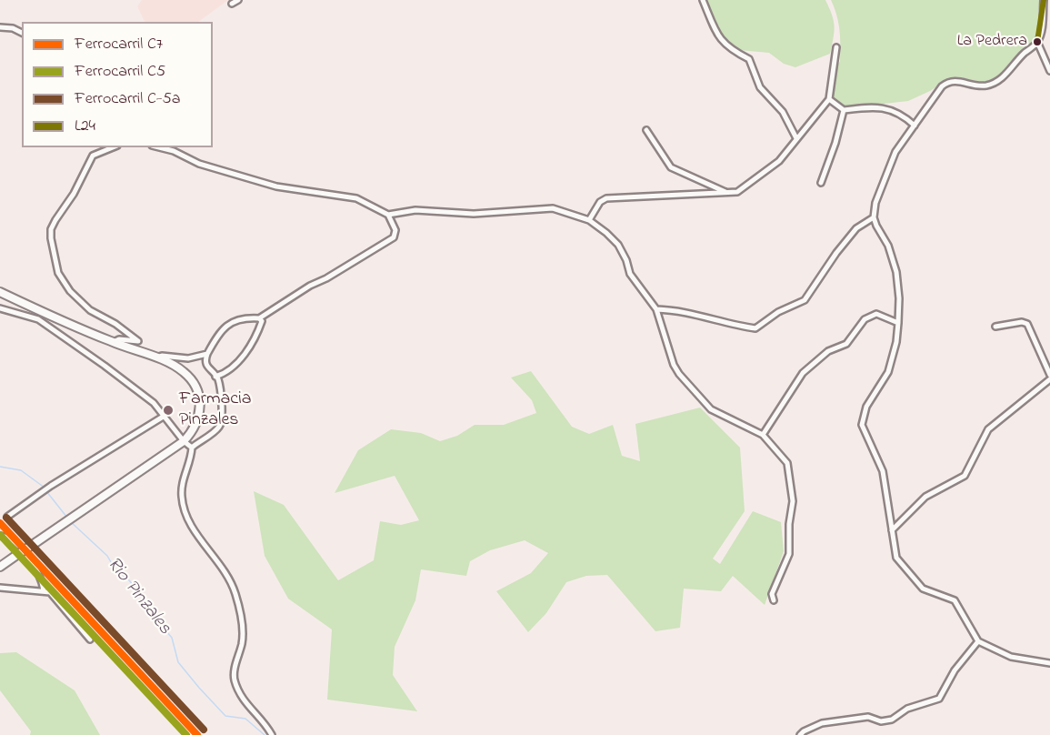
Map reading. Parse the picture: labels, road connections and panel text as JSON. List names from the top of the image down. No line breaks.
{"water":["Rio Pinzales"],"places":["La Pedrera","Farmacia Pinzales"],"lines":["transit line L24","rail line C-5a","rail line C7","rail line C5"],"legend":["Ferrocarril C7","Ferrocarril C5","Ferrocarril C-5a","L24"]}
